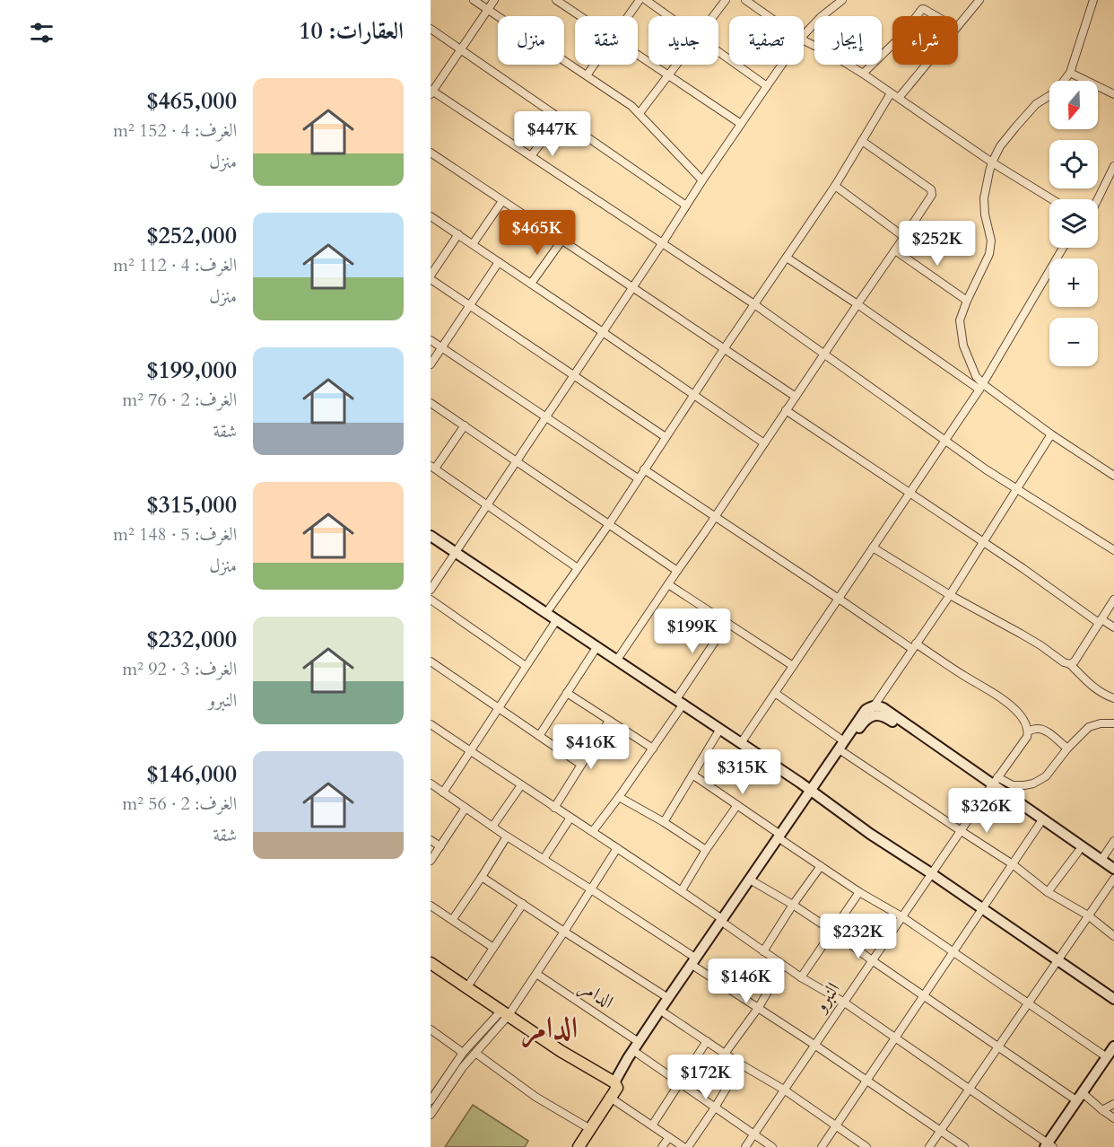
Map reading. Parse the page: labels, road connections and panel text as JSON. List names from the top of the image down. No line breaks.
{"streets":{"street":["الدامر","النبرو"]},"districts":["الدامر"],"north":"bottom","page":{"heading":"العقارات: 10","chip":["شراء","إيجار","تصفية","جديد","شقة","منزل"],"list":[{"name":"$465,000","note":"الغرف: 4 · 152 m² · منزل"},{"name":"$252,000","note":"الغرف: 4 · 112 m² · منزل"},{"name":"$199,000","note":"الغرف: 2 · 76 m² · شقة"},{"name":"$315,000","note":"الغرف: 5 · 148 m² · منزل"},{"name":"$232,000","note":"الغرف: 3 · 92 m² · النبرو"},{"name":"$146,000","note":"الغرف: 2 · 56 m² · شقة"}],"map_buttons":["+","−"],"price":["$447K","$465K","$252K","$199K","$416K","$315K","$326K","$232K","$146K","$172K"]}}
